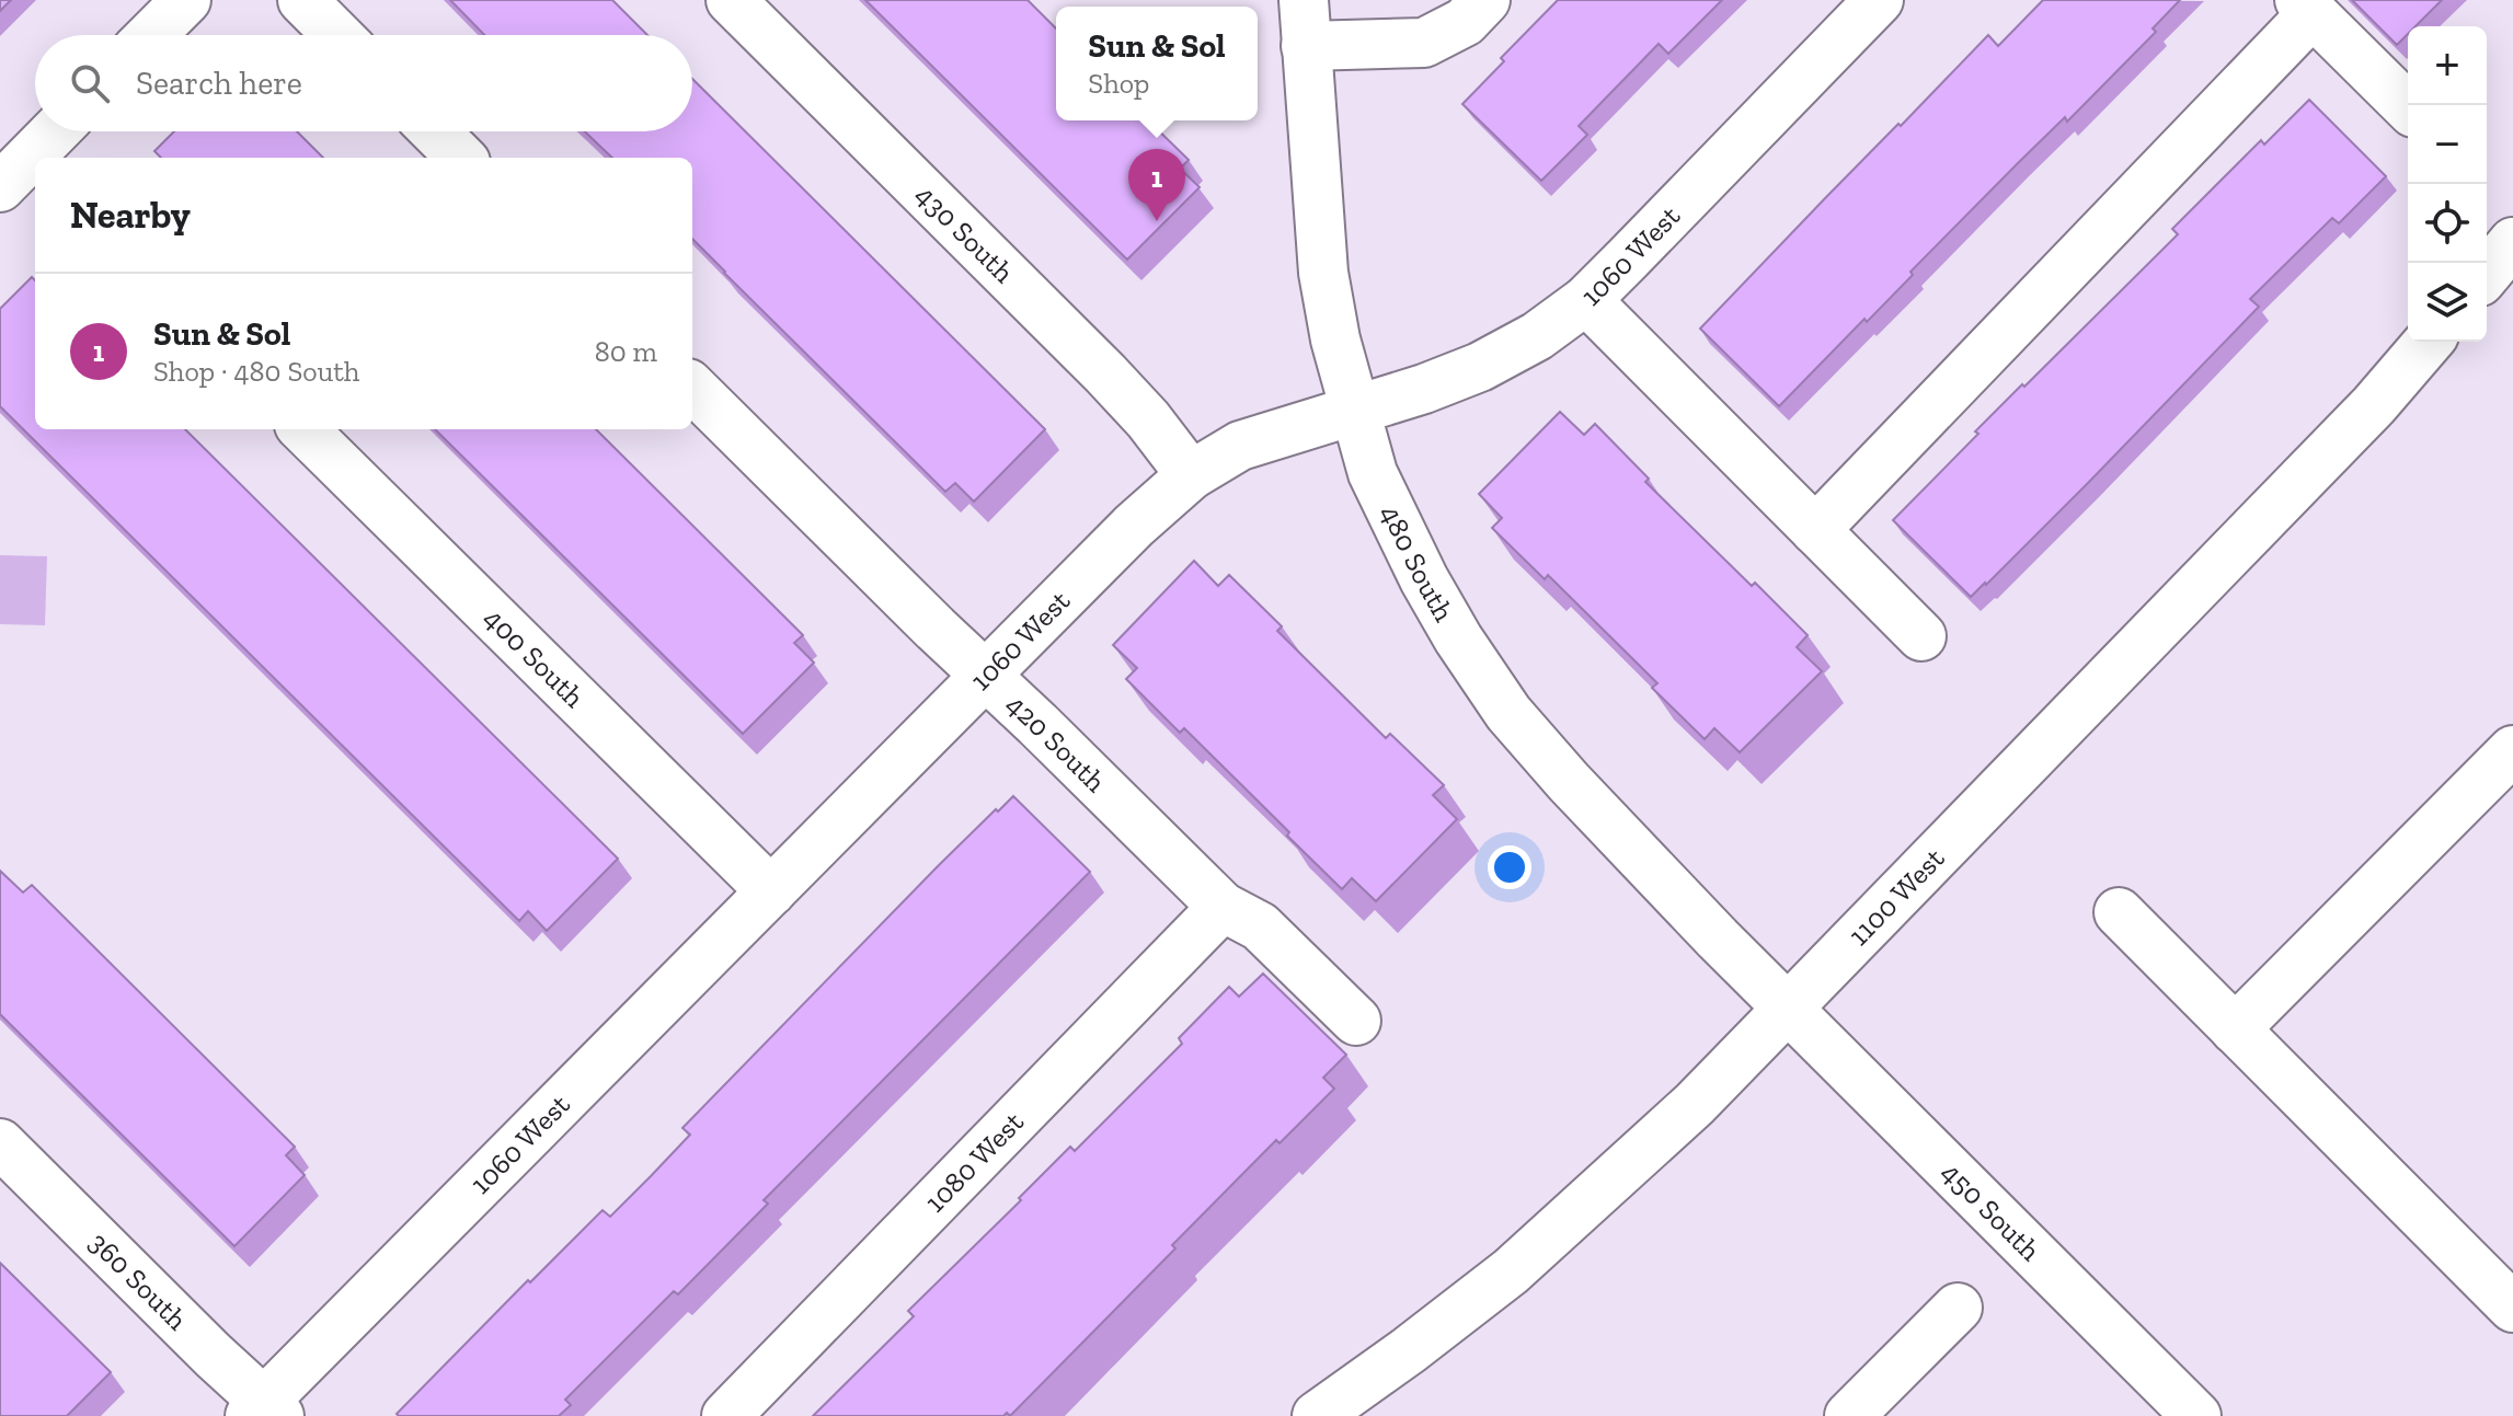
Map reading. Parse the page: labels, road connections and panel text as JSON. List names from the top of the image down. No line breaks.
{"streets":{"street":["430 South","1060 West","480 South","400 South","420 South","1100 West","1080 West","450 South","360 South"]},"crossings":[["430 South","1060 West"],["1060 West","480 South"],["1060 West","400 South"],["1060 West","420 South"],["1060 West","360 South"],["480 South","1100 West"],["480 South","450 South"],["420 South","1080 West"],["1100 West","450 South"]],"page":{"popup":["Sun & Sol","Shop"],"map_buttons":["+","−"],"search":"Search here","pins":"1","heading":"Nearby","list":[{"mark":"1","name":"Sun & Sol","note":"Shop · 480 South","value":"80 m"}]}}
